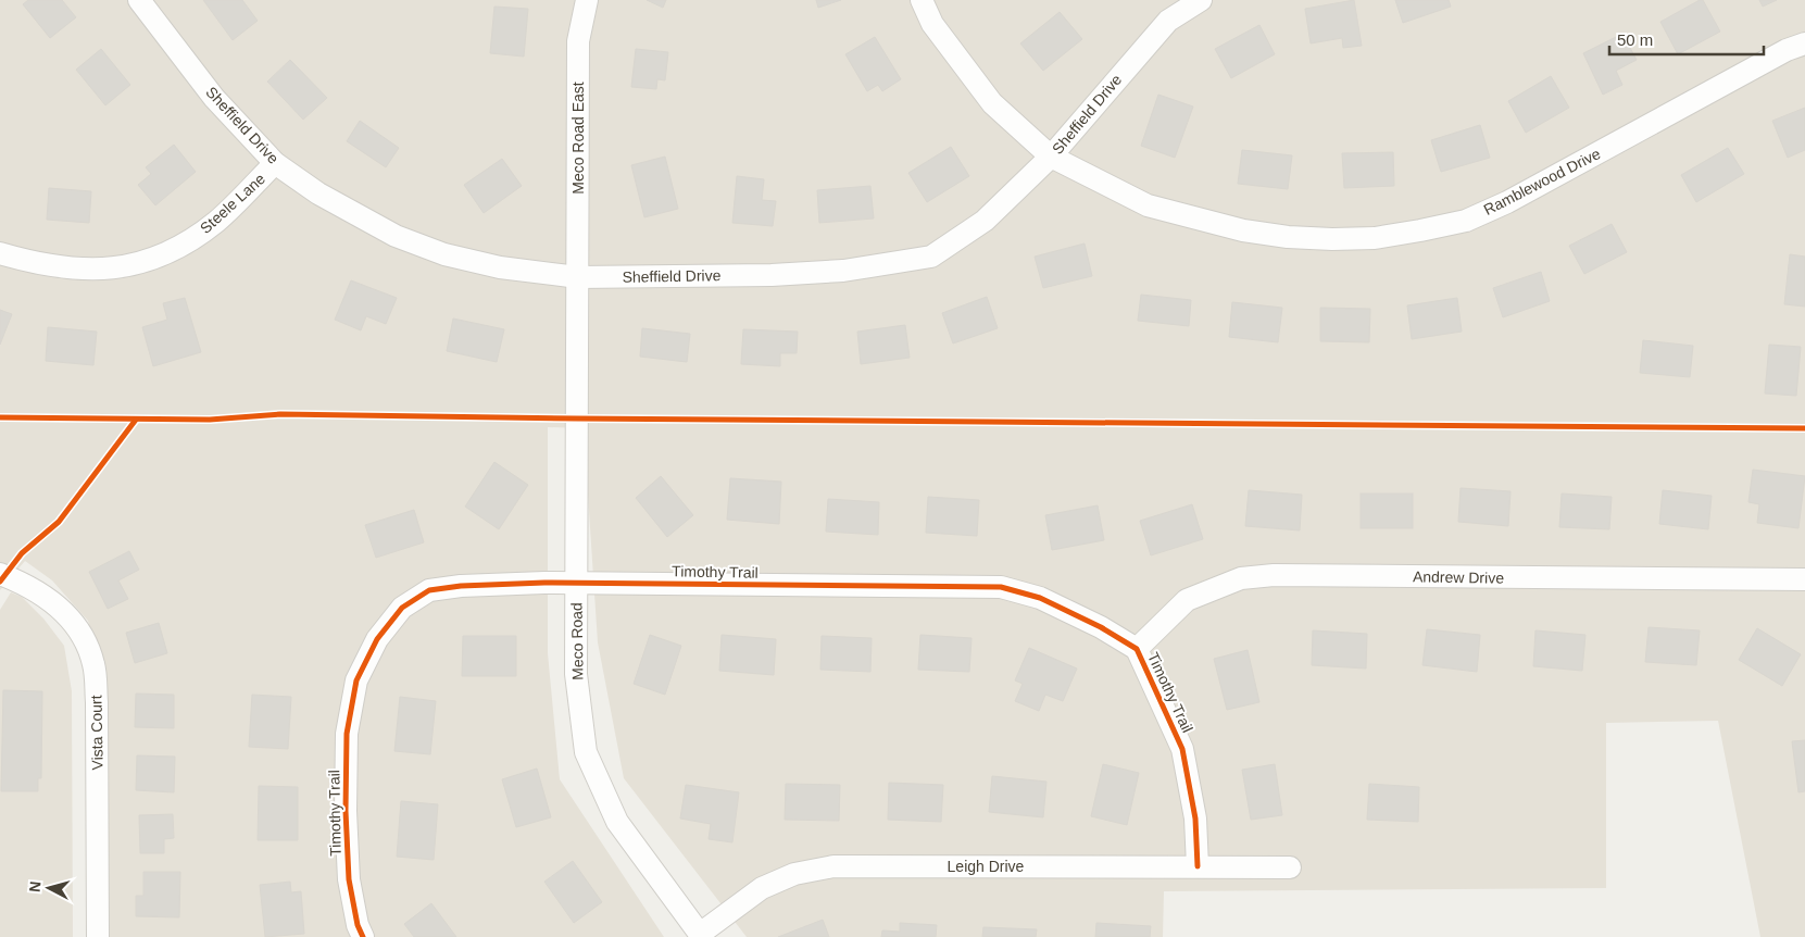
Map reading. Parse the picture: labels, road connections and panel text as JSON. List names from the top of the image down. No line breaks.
{"streets":{"street":["Sheffield Drive","Meco Road East","Ramblewood Drive","Steele Lane","Timothy Trail","Andrew Drive","Meco Road","Vista Court","Leigh Drive"]},"crossings":[["Sheffield Drive","Meco Road East"],["Sheffield Drive","Ramblewood Drive"],["Sheffield Drive","Steele Lane"],["Sheffield Drive","Meco Road"],["Meco Road East","Meco Road"],["Timothy Trail","Andrew Drive"],["Timothy Trail","Meco Road"],["Timothy Trail","Leigh Drive"],["Meco Road","Leigh Drive"]],"scale_bar":"50 m","north":"left"}
